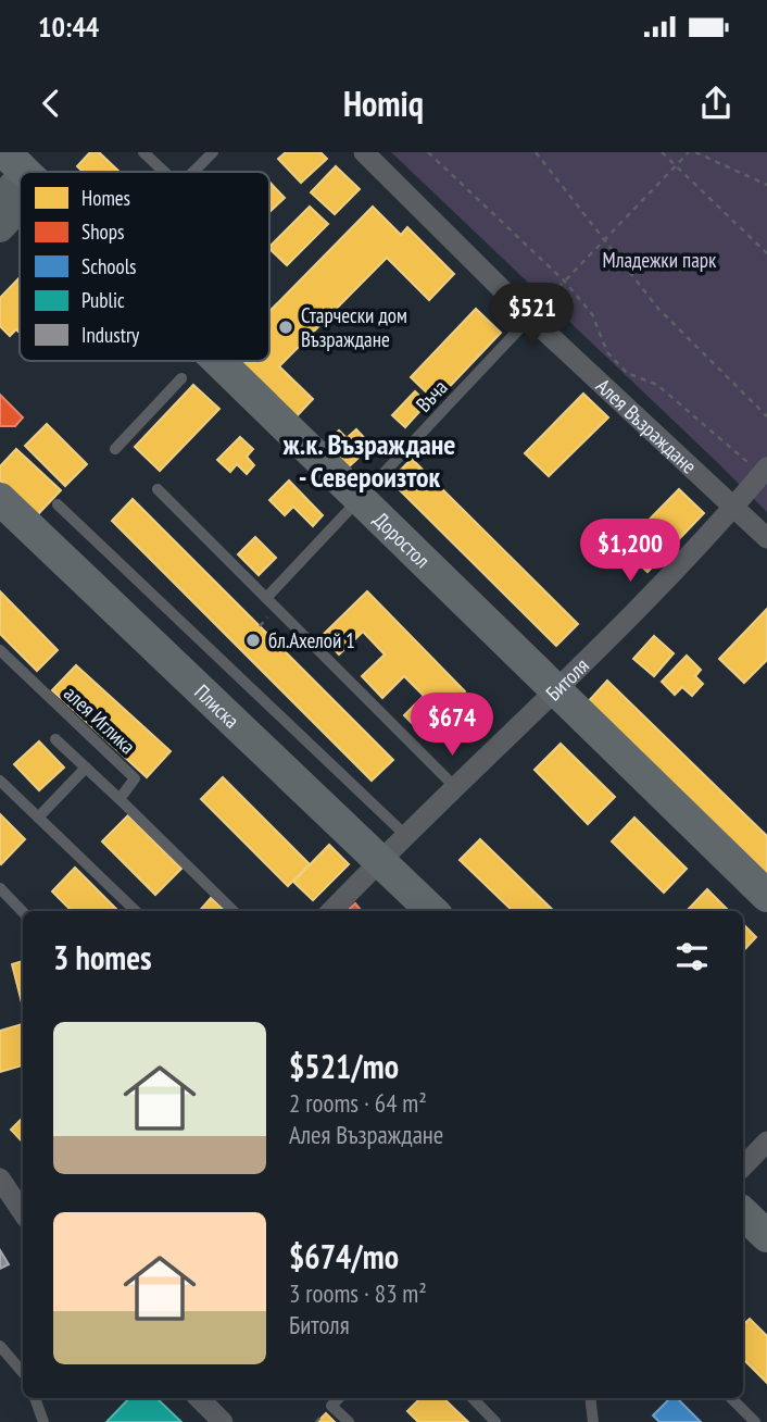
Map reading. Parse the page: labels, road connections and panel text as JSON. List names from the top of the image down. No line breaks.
{"streets":{"main road":["Доростол","Плиска"],"street":["Алея Възраждане","Битоля"],"lane":["Въча","алея Иглика"]},"crossings":[["Въча","Алея Възраждане"],["Въча","Доростол"],["Алея Възраждане","Битоля"],["Доростол","Битоля"],["Битоля","Плиска"]],"districts":["ж.к. Възраждане - Североизток"],"parks":["Младежки парк"],"places":["Старчески дом Възраждане","бл.Ахелой 1"],"legend":["Homes","Shops","Schools","Public","Industry"],"page":{"status":"10:44","header":"Homiq","price":["$521","$1,200","$674"],"heading":"3 homes","list":[{"name":"$521/mo","note":"2 rooms · 64 m² · Алея Възраждане"},{"name":"$674/mo","note":"3 rooms · 83 m² · Битоля"}]}}
